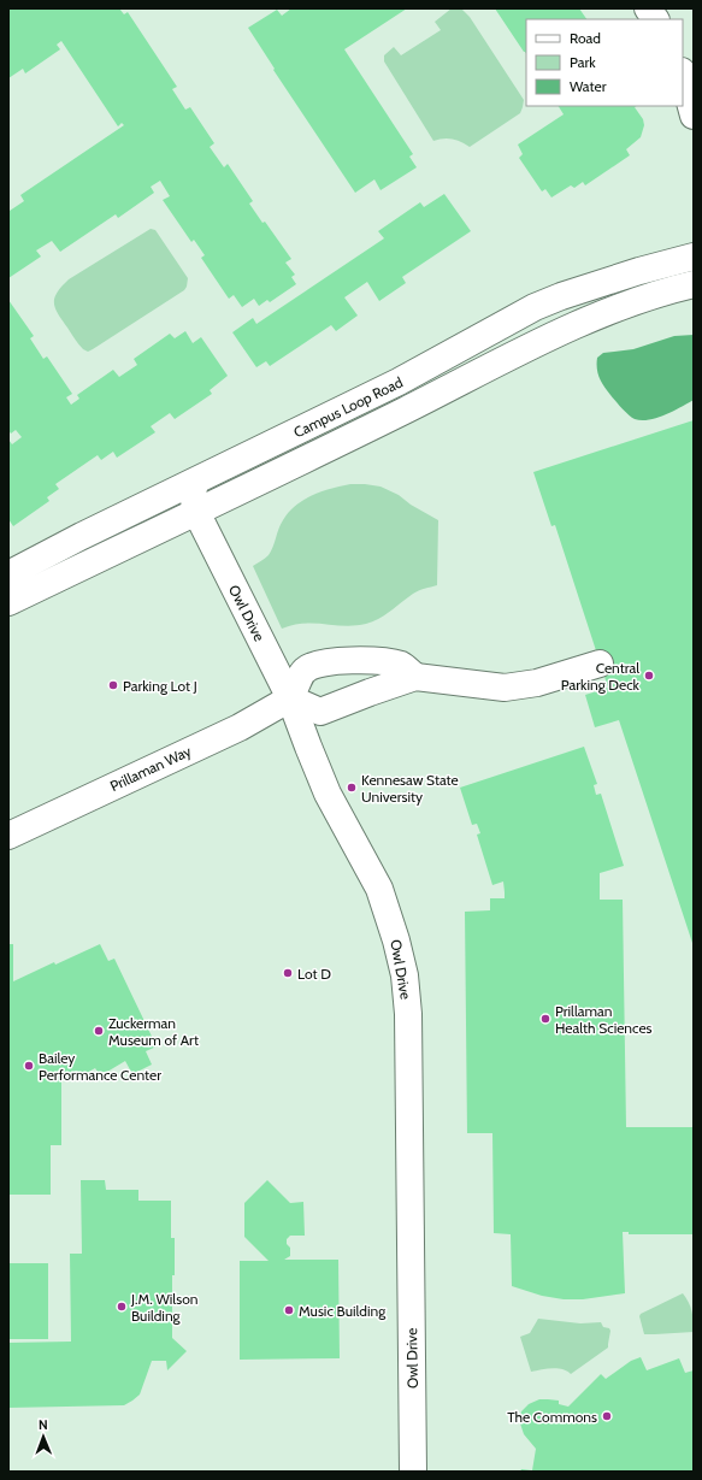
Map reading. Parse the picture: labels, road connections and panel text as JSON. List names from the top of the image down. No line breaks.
{"streets":{"street":["Campus Loop Road","Owl Drive","Prillaman Way"]},"crossings":[["Campus Loop Road","Owl Drive"],["Owl Drive","Prillaman Way"]],"places":["Central Parking Deck","Parking Lot J","Kennesaw State University","Lot D","Prillaman Health Sciences","Zuckerman Museum of Art","Bailey Performance Center","J.M. Wilson Building","Music Building","The Commons"],"legend":["Road","Park","Water"],"north":"top"}
